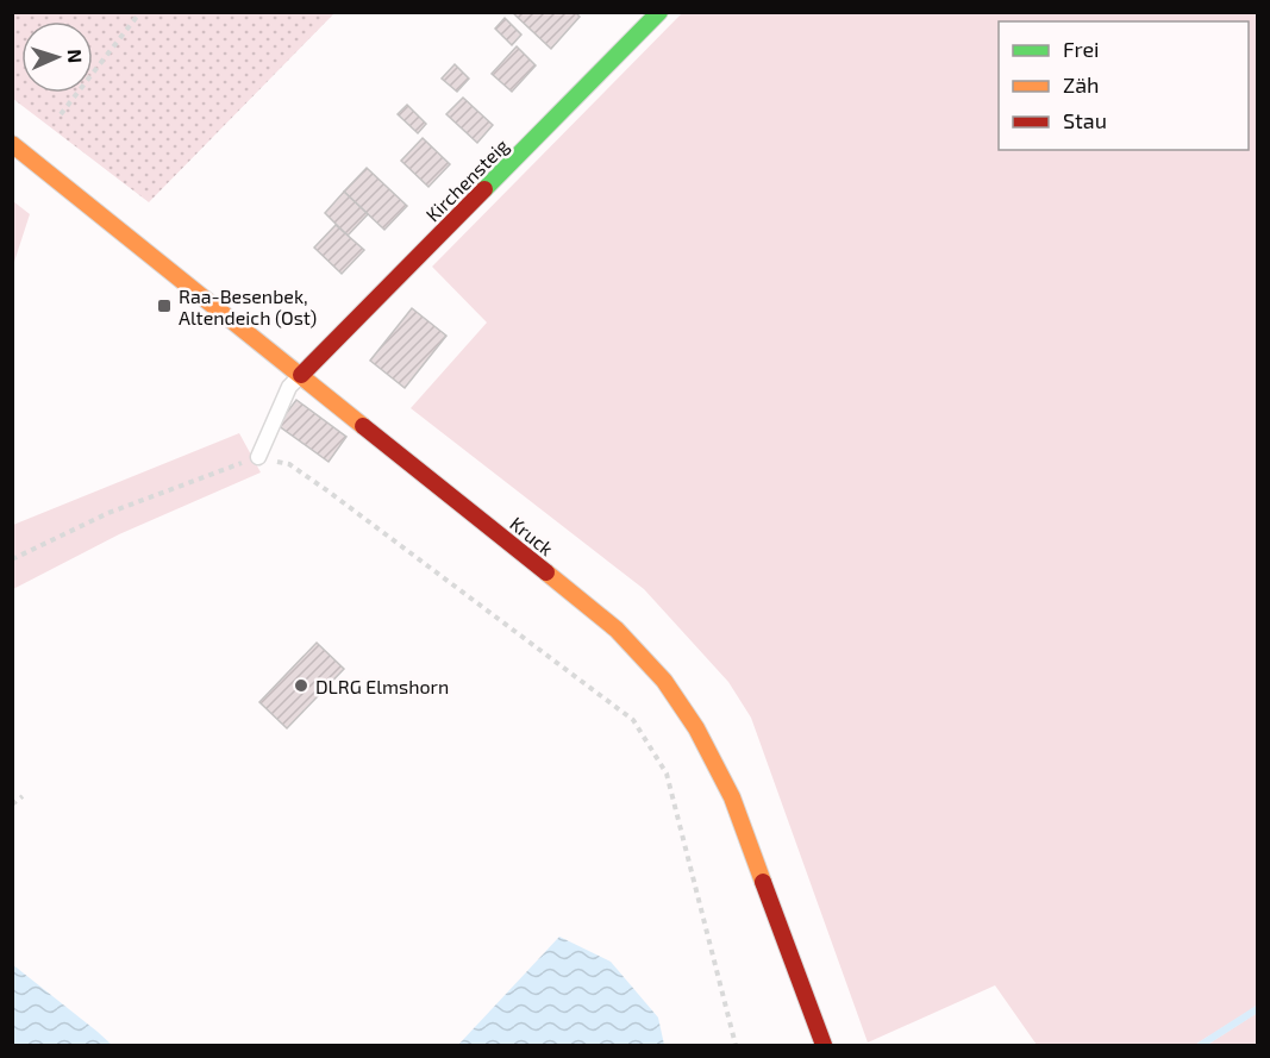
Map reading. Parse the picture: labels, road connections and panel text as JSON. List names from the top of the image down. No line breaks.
{"streets":{"main road":["Kirchensteig","Kruck"]},"crossings":[["Kirchensteig","Kruck"]],"places":{"transit":["Raa-Besenbek, Altendeich (Ost)"],"other":["DLRG Elmshorn"]},"legend":["Frei","Zäh","Stau"],"north":"right"}
